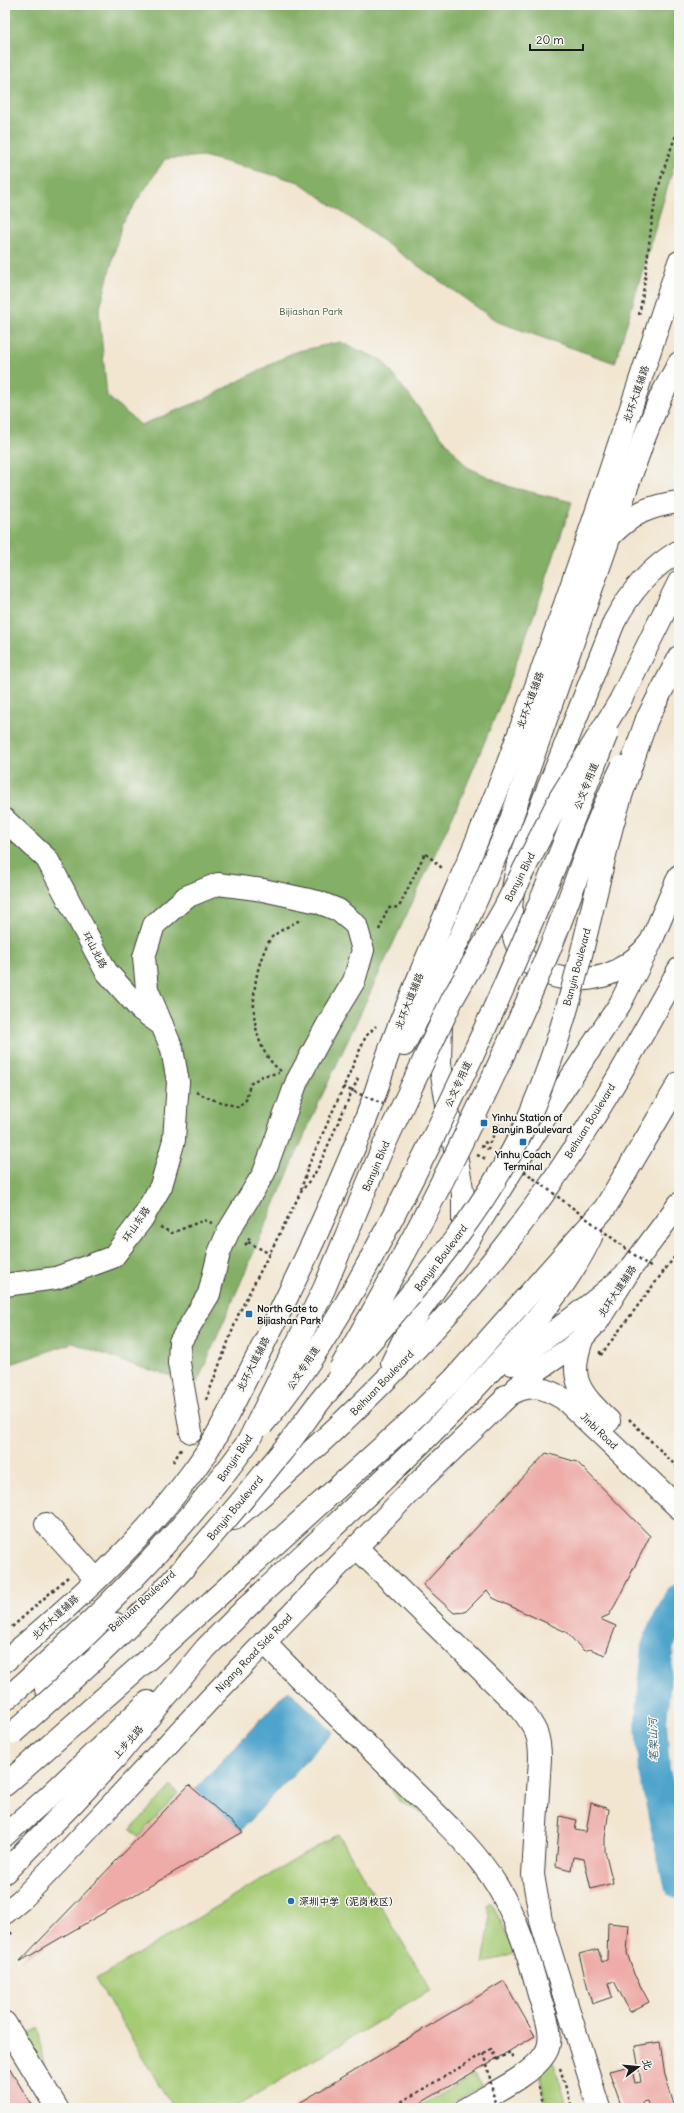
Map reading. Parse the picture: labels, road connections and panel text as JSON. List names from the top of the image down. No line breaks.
{"streets":{"main road":["北环大道辅路","公交专用道","Banyin Blvd","环山北路","Banyin Boulevard","Beihuan Boulevard","环山东路","Jinbi Road","Nigang Road Side Road","上步北路"]},"crossings":[["北环大道辅路","Jinbi Road"],["北环大道辅路","Nigang Road Side Road"],["公交专用道","Banyin Blvd"],["Banyin Boulevard","Beihuan Boulevard"],["Jinbi Road","Nigang Road Side Road"]],"water":["笔架山河"],"parks":["Bijiashan Park"],"places":{"transit":["Yinhu Station of Banyin Boulevard","Yinhu Coach Terminal","North Gate to Bijiashan Park"],"other":["深圳中学（泥岗校区）"]},"scale_bar":"20 m","north":"right"}
